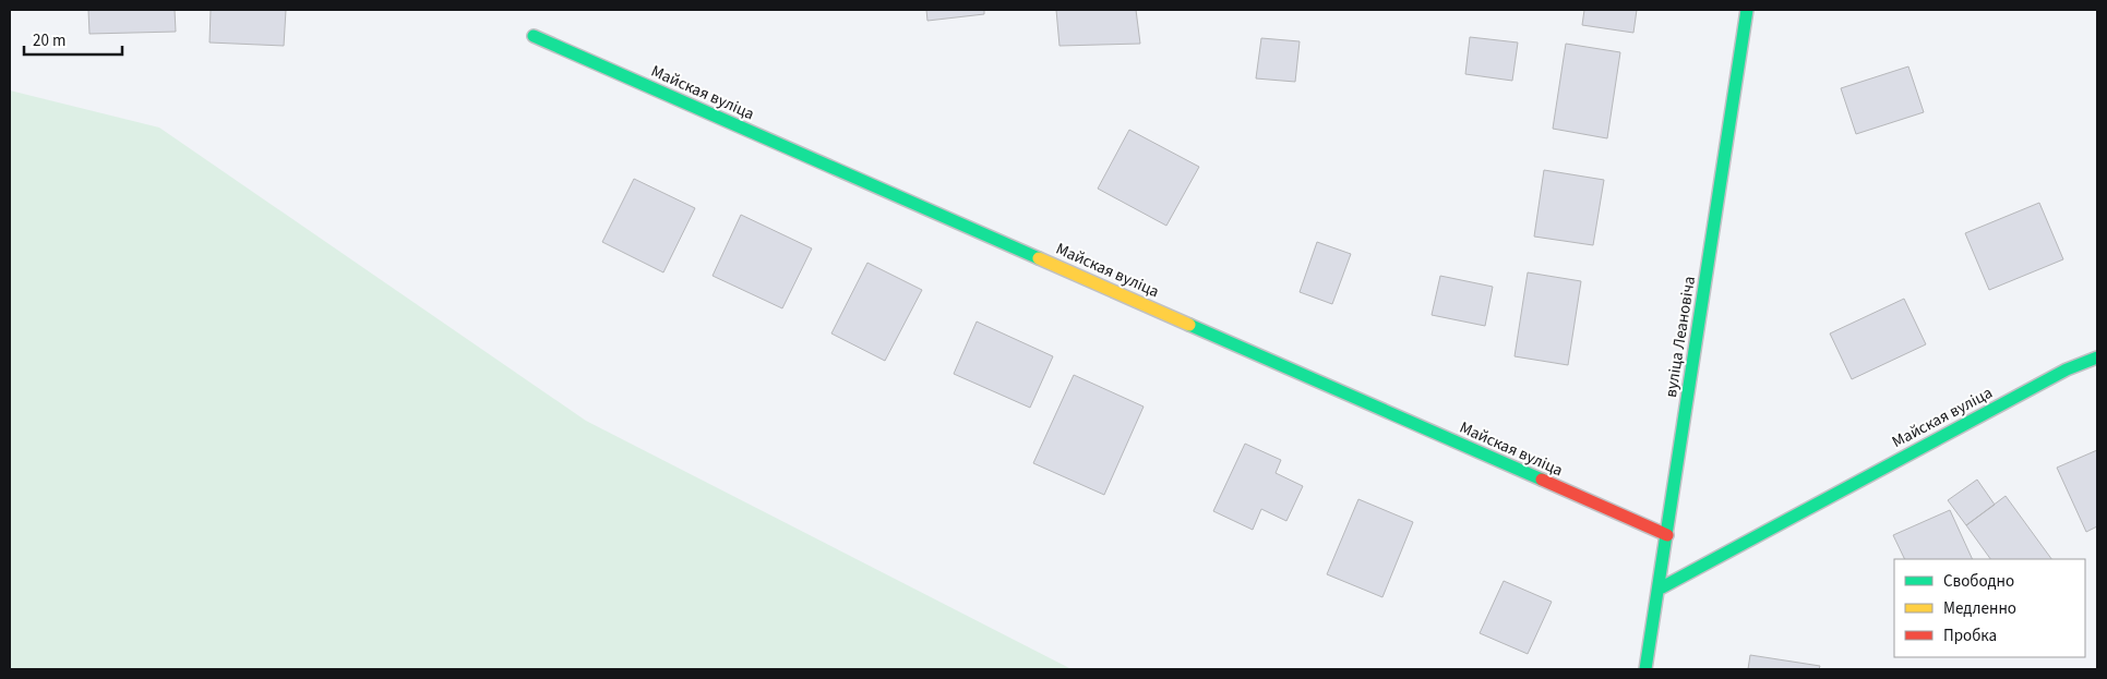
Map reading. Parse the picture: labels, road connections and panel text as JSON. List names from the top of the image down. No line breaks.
{"streets":{"street":["Майская вуліца","вуліца Леановіча"]},"crossings":[["Майская вуліца","вуліца Леановіча"]],"legend":["Свободно","Медленно","Пробка"],"scale_bar":"20 m"}
